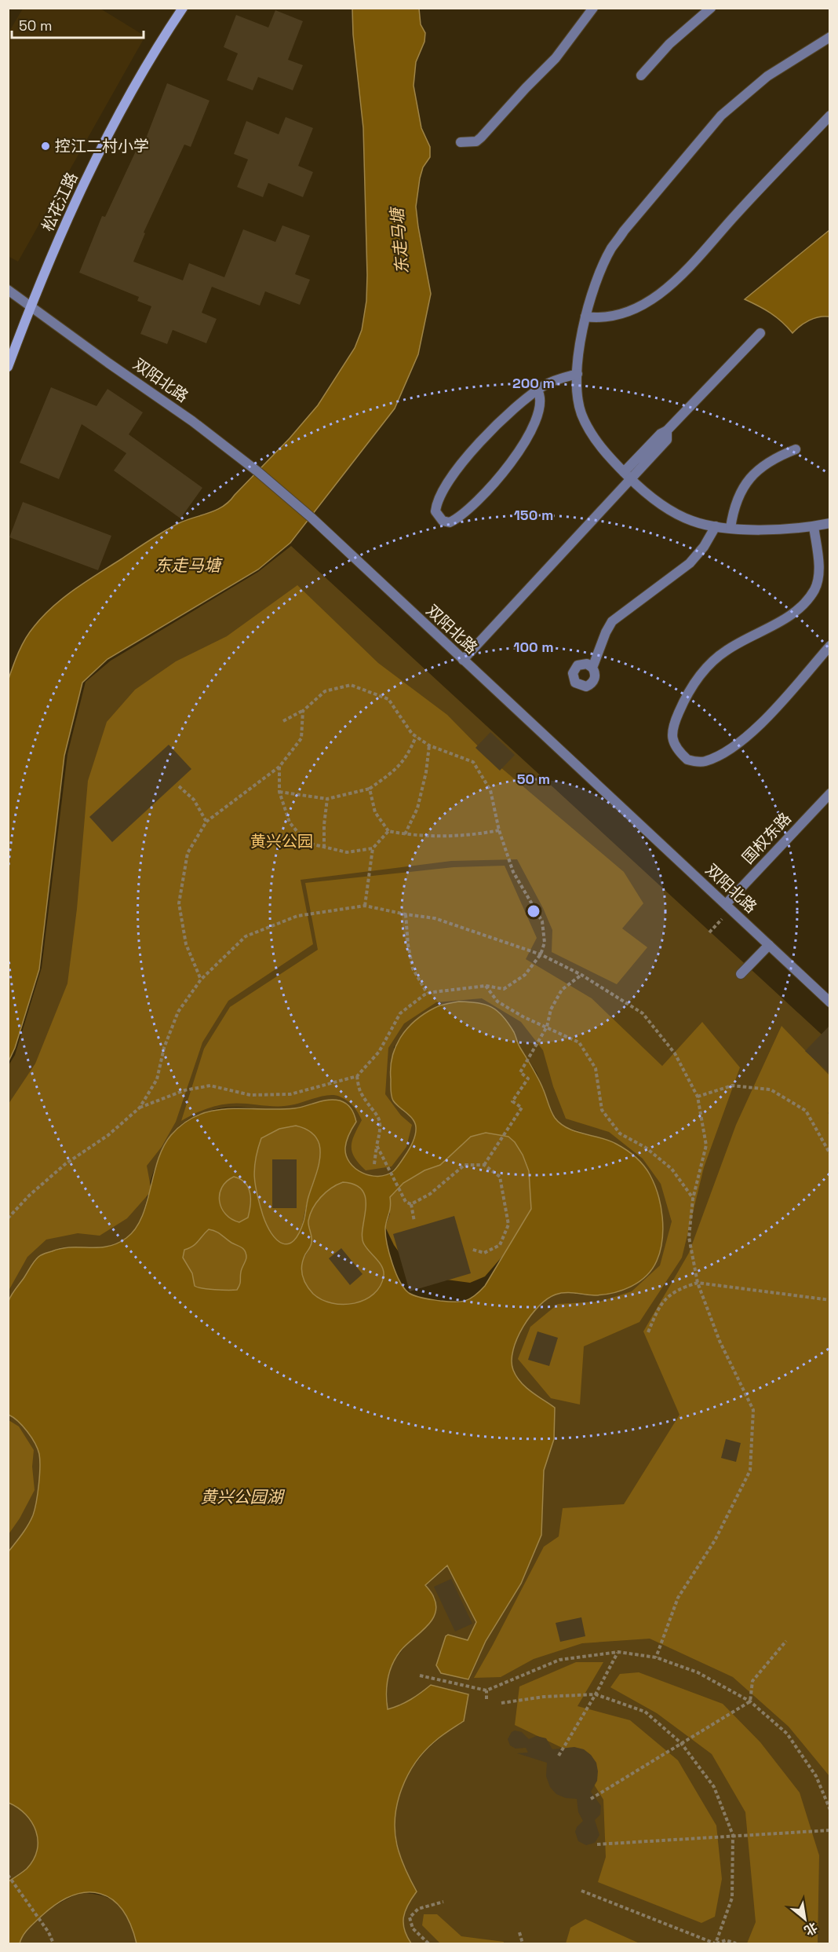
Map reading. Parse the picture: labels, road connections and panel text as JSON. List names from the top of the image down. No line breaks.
{"streets":{"main road":["松花江路"],"street":["双阳北路","国权东路"]},"crossings":[["松花江路","双阳北路"],["双阳北路","国权东路"]],"water":["东走马塘","黄兴公园湖"],"parks":["黄兴公园"],"places":["控江二村小学"],"scale_bar":"50 m","north":"bottom right","rings":["200 m","150 m","100 m","50 m"]}
